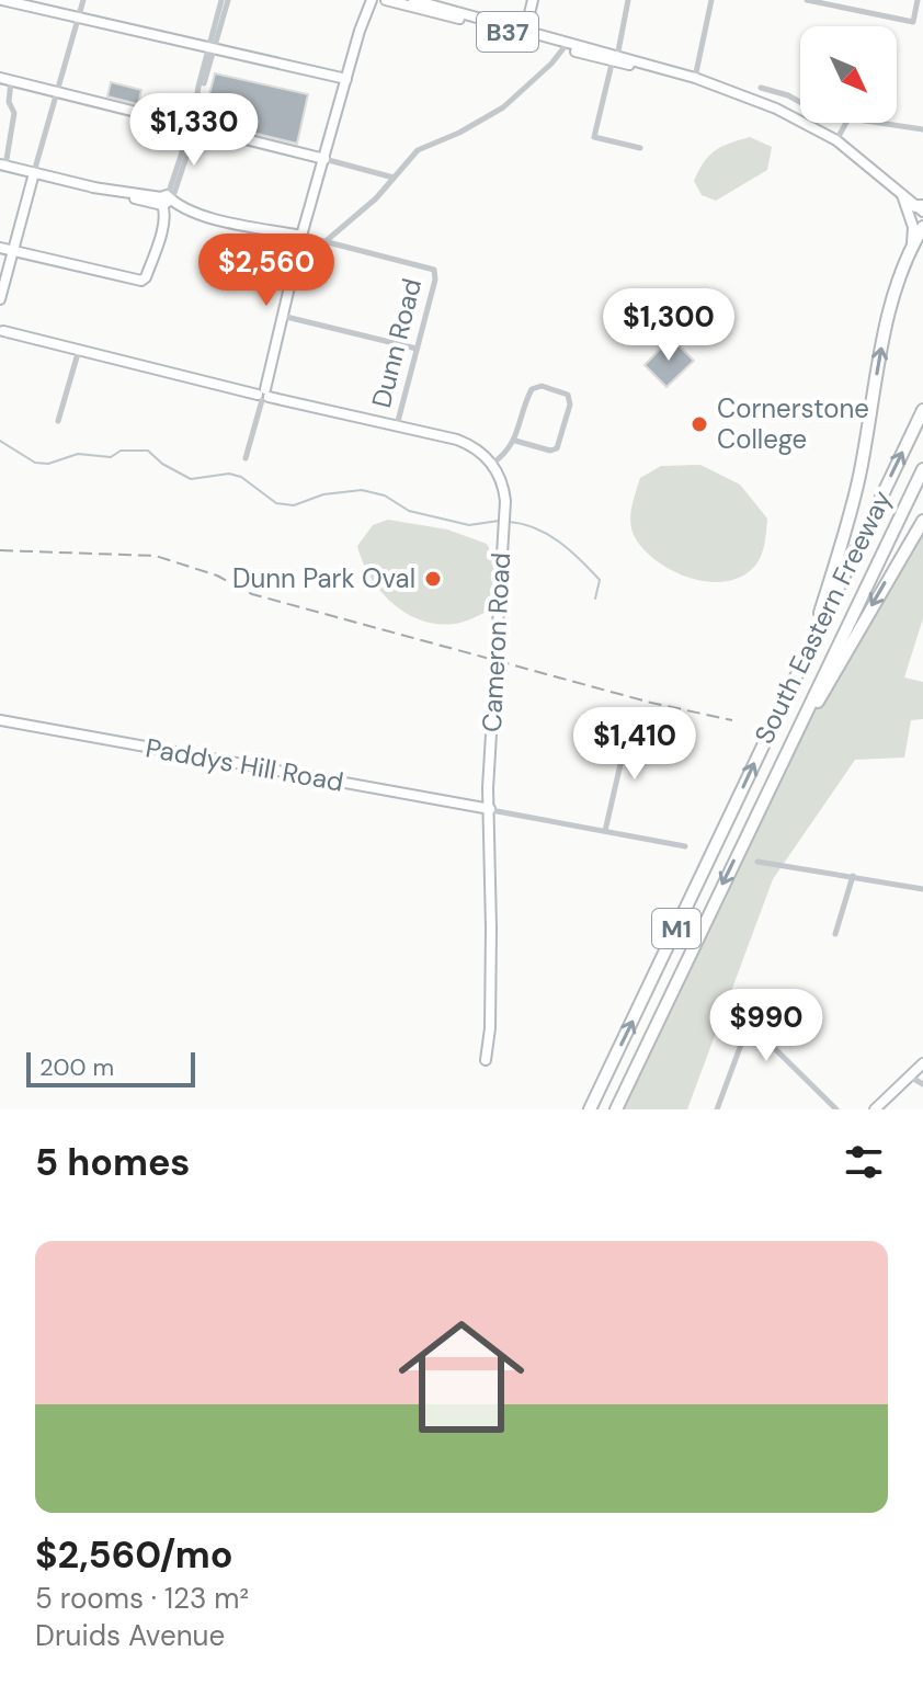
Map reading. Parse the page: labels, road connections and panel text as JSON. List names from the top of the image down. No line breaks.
{"streets":{"highway":["South Eastern Freeway","M1"],"street":["B37","Dunn Road","Cameron Road","Paddys Hill Road"]},"crossings":[["Cameron Road","Paddys Hill Road"]],"places":["Cornerstone College","Dunn Park Oval"],"scale_bar":"200 m","north":"bottom right","page":{"price":["$1,330","$2,560","$1,300","$1,410","$990"],"scale":"200 m","heading":"5 homes","list":[{"name":"$2,560/mo","note":"5 rooms · 123 m² · Druids Avenue"}]}}
